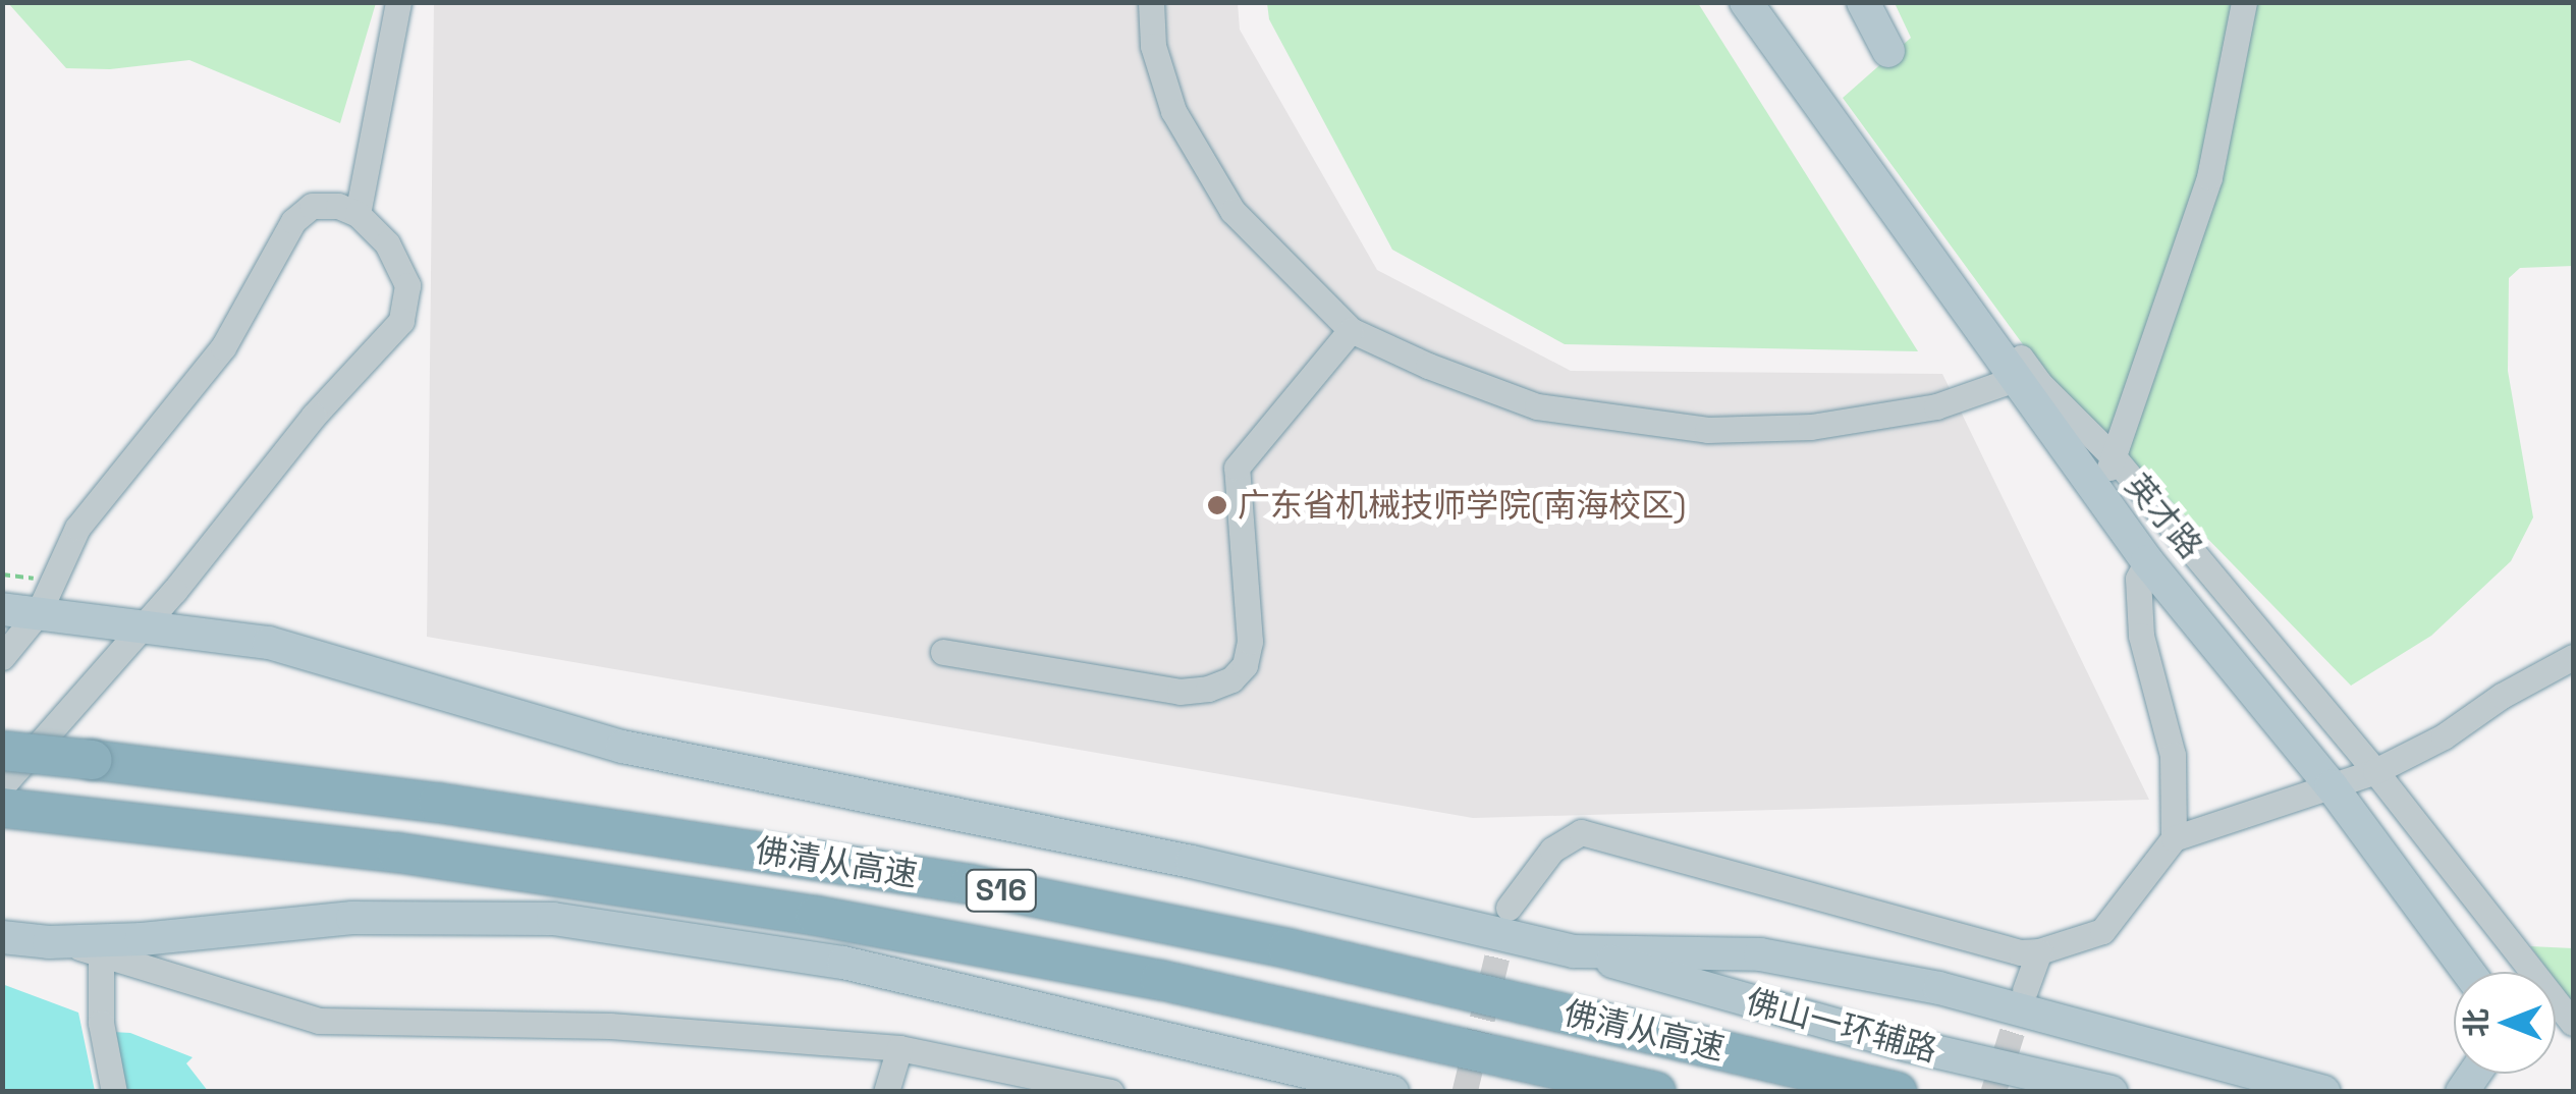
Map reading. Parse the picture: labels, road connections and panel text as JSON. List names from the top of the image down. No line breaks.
{"streets":{"highway":["佛清从高速","S16"],"main road":["英才路","佛山一环辅路"]},"places":["广东省机械技师学院(南海校区)"],"north":"left"}
